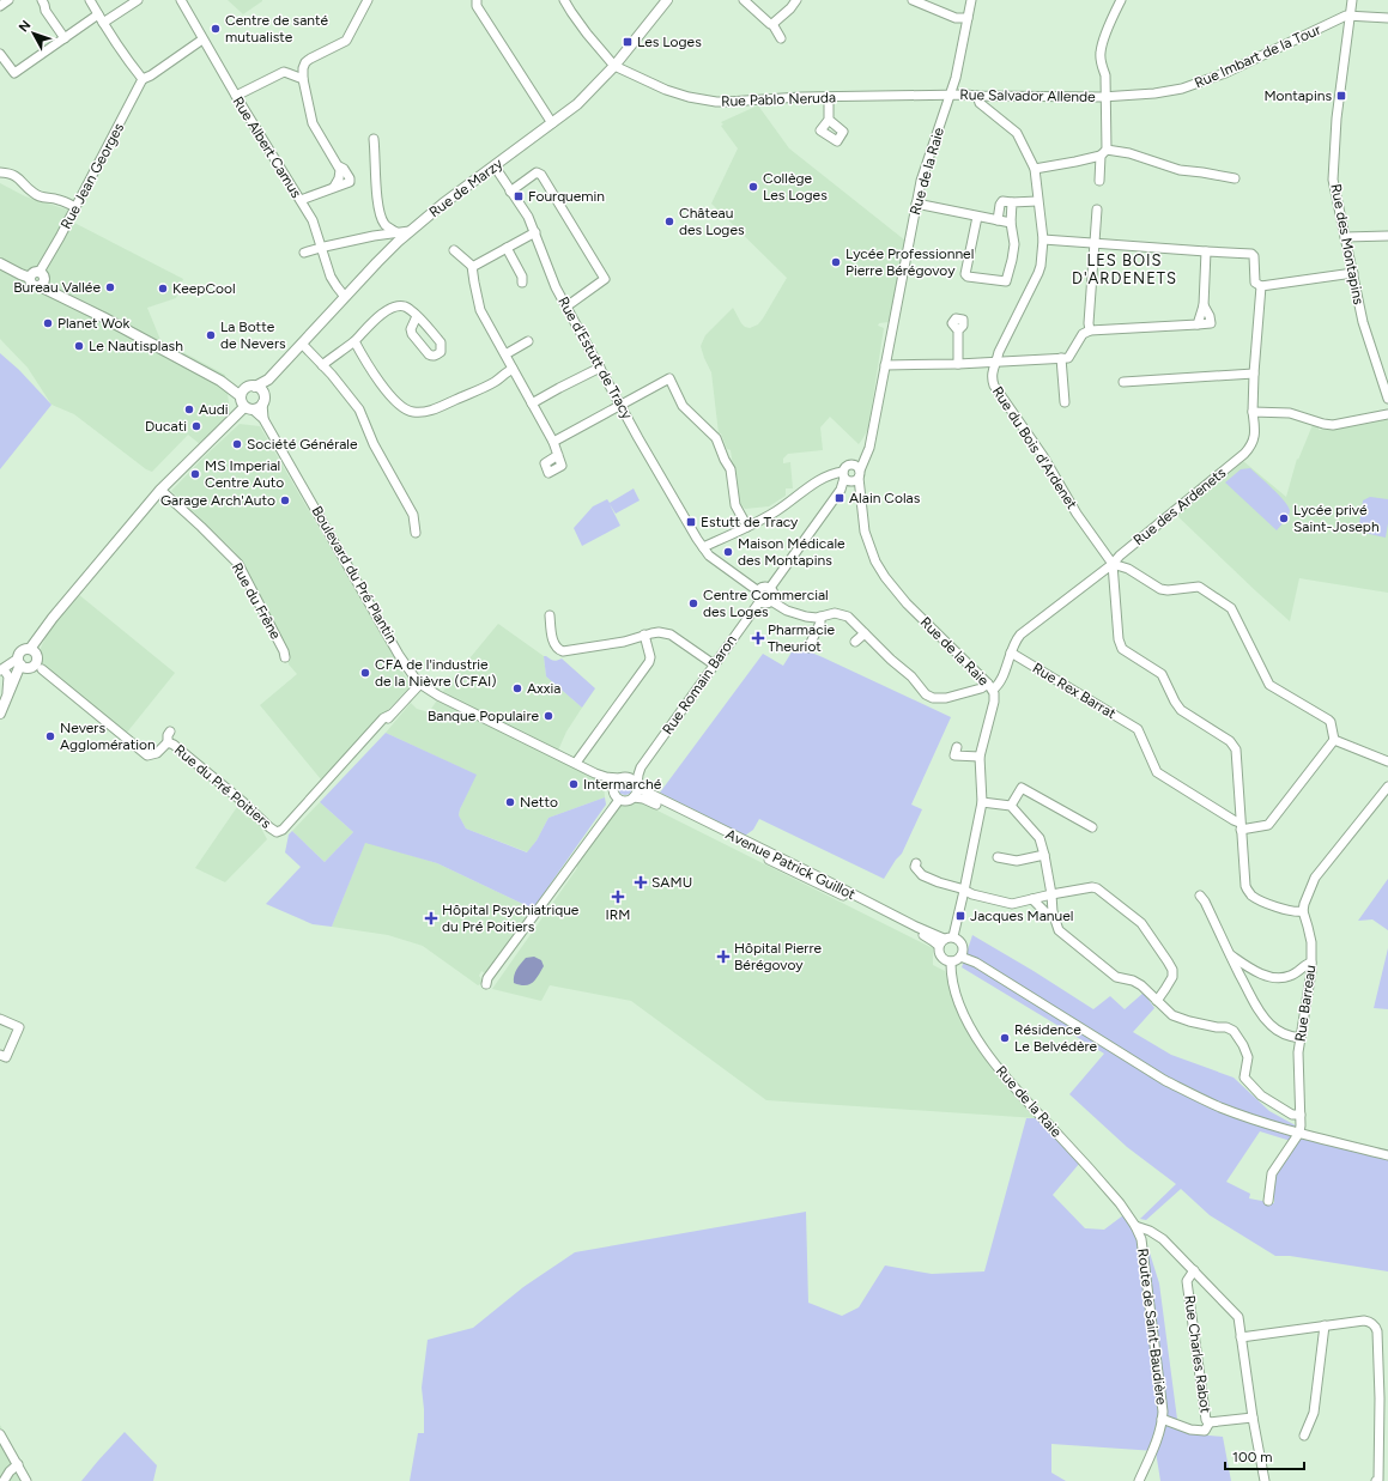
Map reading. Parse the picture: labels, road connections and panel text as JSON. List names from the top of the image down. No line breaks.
{"streets":{"main road":["Rue de Marzy"],"street":["Rue Imbart de la Tour","Rue Salvador Allende","Rue Pablo Neruda","Rue Albert Camus","Rue de la Raie","Rue Jean Georges","Rue des Montapins","Rue d'Estutt de Tracy","Rue du Bois d'Ardenet","Rue des Ardenets","Boulevard du Pré Plantin","Rue du Frêne","Rue Romain Baron","Rue Rex Barrat","Rue du Pré Poitiers","Avenue Patrick Guillot","Rue Barreau","Route de Saint-Baudière","Rue Charles Rabot"]},"crossings":[["Rue Imbart de la Tour","Rue Salvador Allende"],["Rue Imbart de la Tour","Rue des Montapins"],["Rue Salvador Allende","Rue Pablo Neruda"],["Rue Salvador Allende","Rue de la Raie"],["Rue Salvador Allende","Rue du Bois d'Ardenet"],["Rue Pablo Neruda","Rue de la Raie"],["Rue Pablo Neruda","Rue de Marzy"],["Rue Albert Camus","Rue de Marzy"],["Rue de la Raie","Rue des Ardenets"],["Rue de la Raie","Avenue Patrick Guillot"],["Rue de la Raie","Route de Saint-Baudière"],["Rue de Marzy","Rue d'Estutt de Tracy"],["Rue du Bois d'Ardenet","Rue des Ardenets"],["Rue des Ardenets","Rue Rex Barrat"],["Boulevard du Pré Plantin","Rue Romain Baron"],["Boulevard du Pré Plantin","Rue du Pré Poitiers"],["Boulevard du Pré Plantin","Avenue Patrick Guillot"],["Rue Romain Baron","Avenue Patrick Guillot"]],"districts":["LES BOIS D'ARDENETS"],"places":{"other":["Centre de santé mutualiste","Collège Les Loges","Château des Loges","Lycée Professionnel Pierre Bérégovoy","Bureau Vallée","KeepCool","Planet Wok","La Botte de Nevers","Le Nautisplash","Audi","Ducati","Société Générale","MS Imperial Centre Auto","Garage Arch'Auto","Lycée privé Saint-Joseph","Maison Médicale des Montapins","Centre Commercial des Loges","CFA de l'industrie de la Nièvre (CFAI)","Axxia","Banque Populaire","Nevers Agglomération","Intermarché","Netto","Résidence Le Belvédère"],"transit":["Les Loges","Montapins","Fourquemin","Alain Colas","Estutt de Tracy","Jacques Manuel"],"health":["Pharmacie Theuriot","SAMU","IRM","Hôpital Psychiatrique du Pré Poitiers","Hôpital Pierre Bérégovoy"]},"scale_bar":"100 m","north":"top left"}
